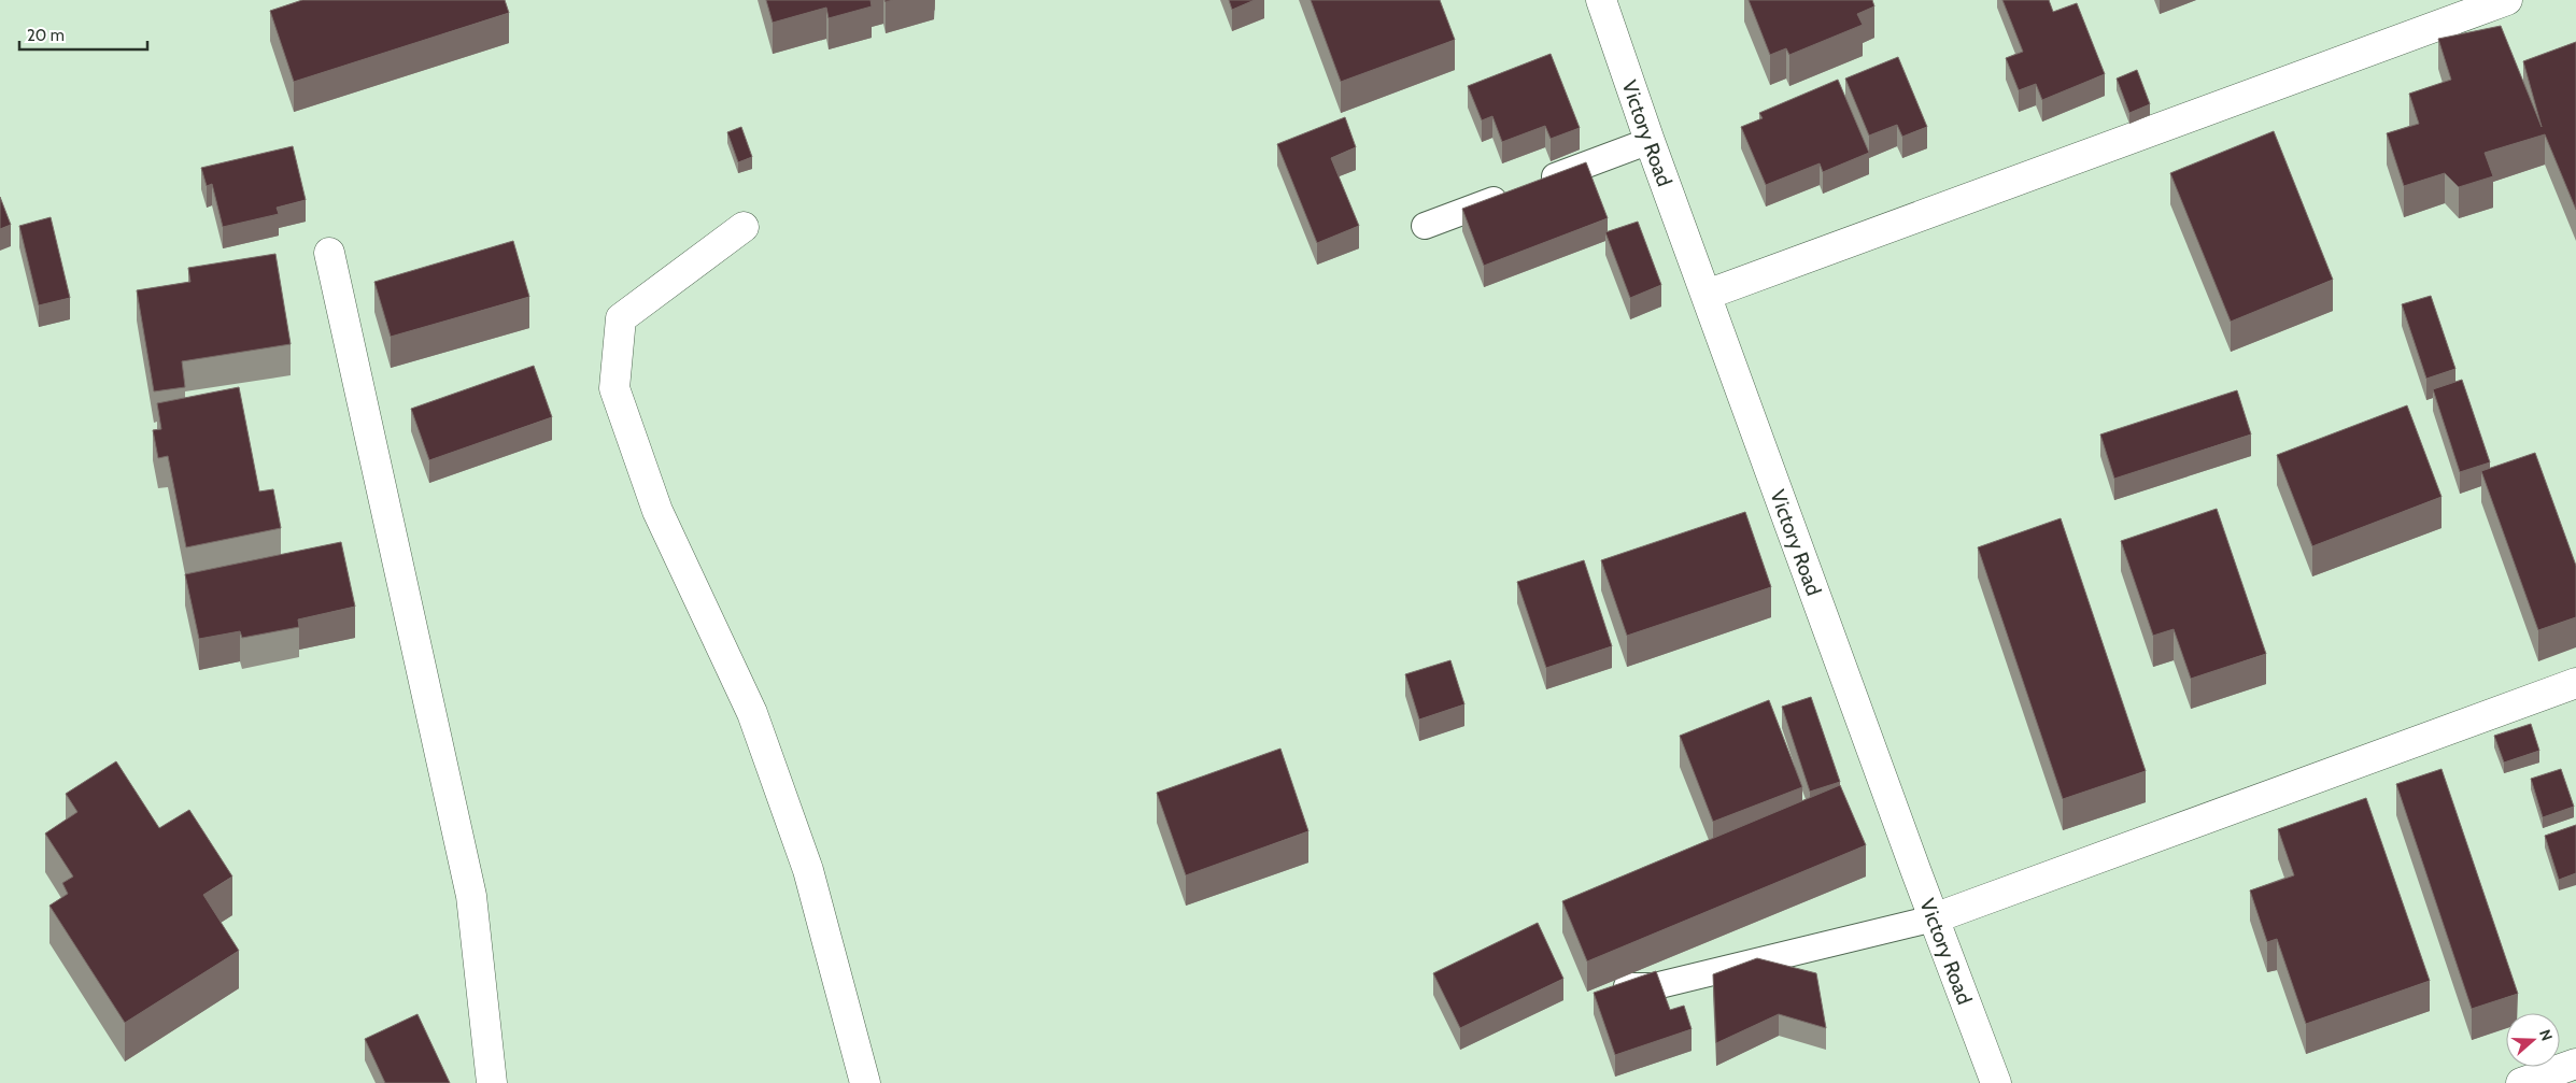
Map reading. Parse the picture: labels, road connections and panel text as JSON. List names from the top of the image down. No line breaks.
{"streets":{"street":["Victory Road"]},"scale_bar":"20 m","north":"right"}
